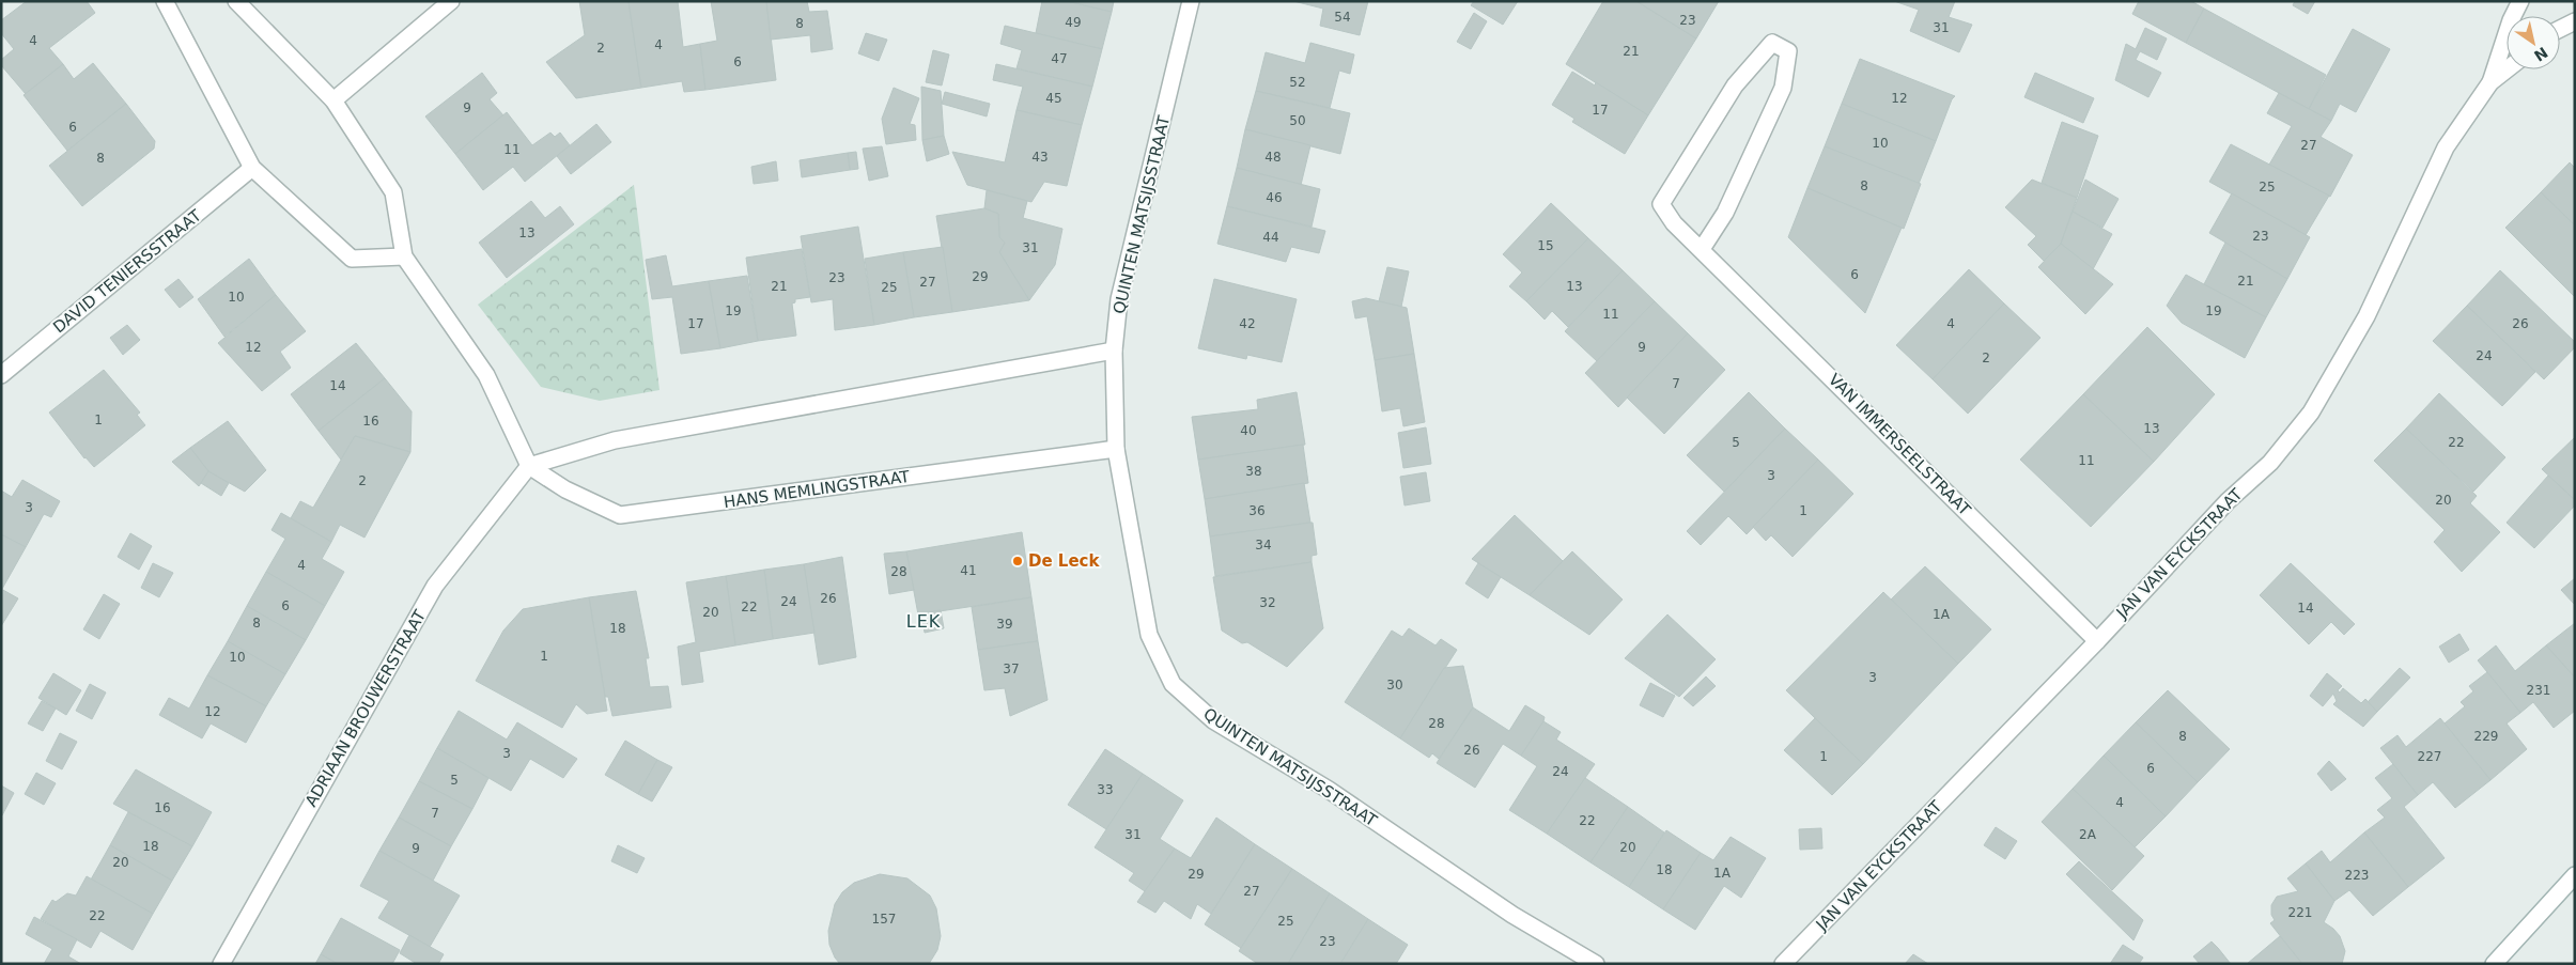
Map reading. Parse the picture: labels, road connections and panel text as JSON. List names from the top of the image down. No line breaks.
{"streets":{"street":["QUINTEN MATSIJSSTRAAT","DAVID TENIERSSTRAAT","VAN IMMERSEELSTRAAT","HANS MEMLINGSTRAAT","JAN VAN EYCKSTRAAT","ADRIAAN BROUWERSTRAAT"]},"crossings":[["QUINTEN MATSIJSSTRAAT","HANS MEMLINGSTRAAT"],["VAN IMMERSEELSTRAAT","JAN VAN EYCKSTRAAT"],["HANS MEMLINGSTRAAT","ADRIAAN BROUWERSTRAAT"]],"districts":["LEK"],"places":["De Leck"],"house_numbers":["54","23","49","8","31","4","4","2","21","47","6","52","45","12","9","17","50","6","10","27","11","43","48","8","8","25","46","13","23","44","15","31","6","29","23","21","27","21","13","25","10","19","19","11","17","42","4","26","12","9","24","2","7","14","1","16","13","40","5","22","11","38","3","2","20","3","36","1","34","4","41","28","26","24","32","6","22","14","20","1A","8","39","18","1","10","37","3","30","231","12","28","8","229","26","3","1","227","6","24","5","33","4","16","7","22","31","2A","18","20","9","20","18","1A","29","223","27","221","22","157","25","23"],"north":"bottom right"}
